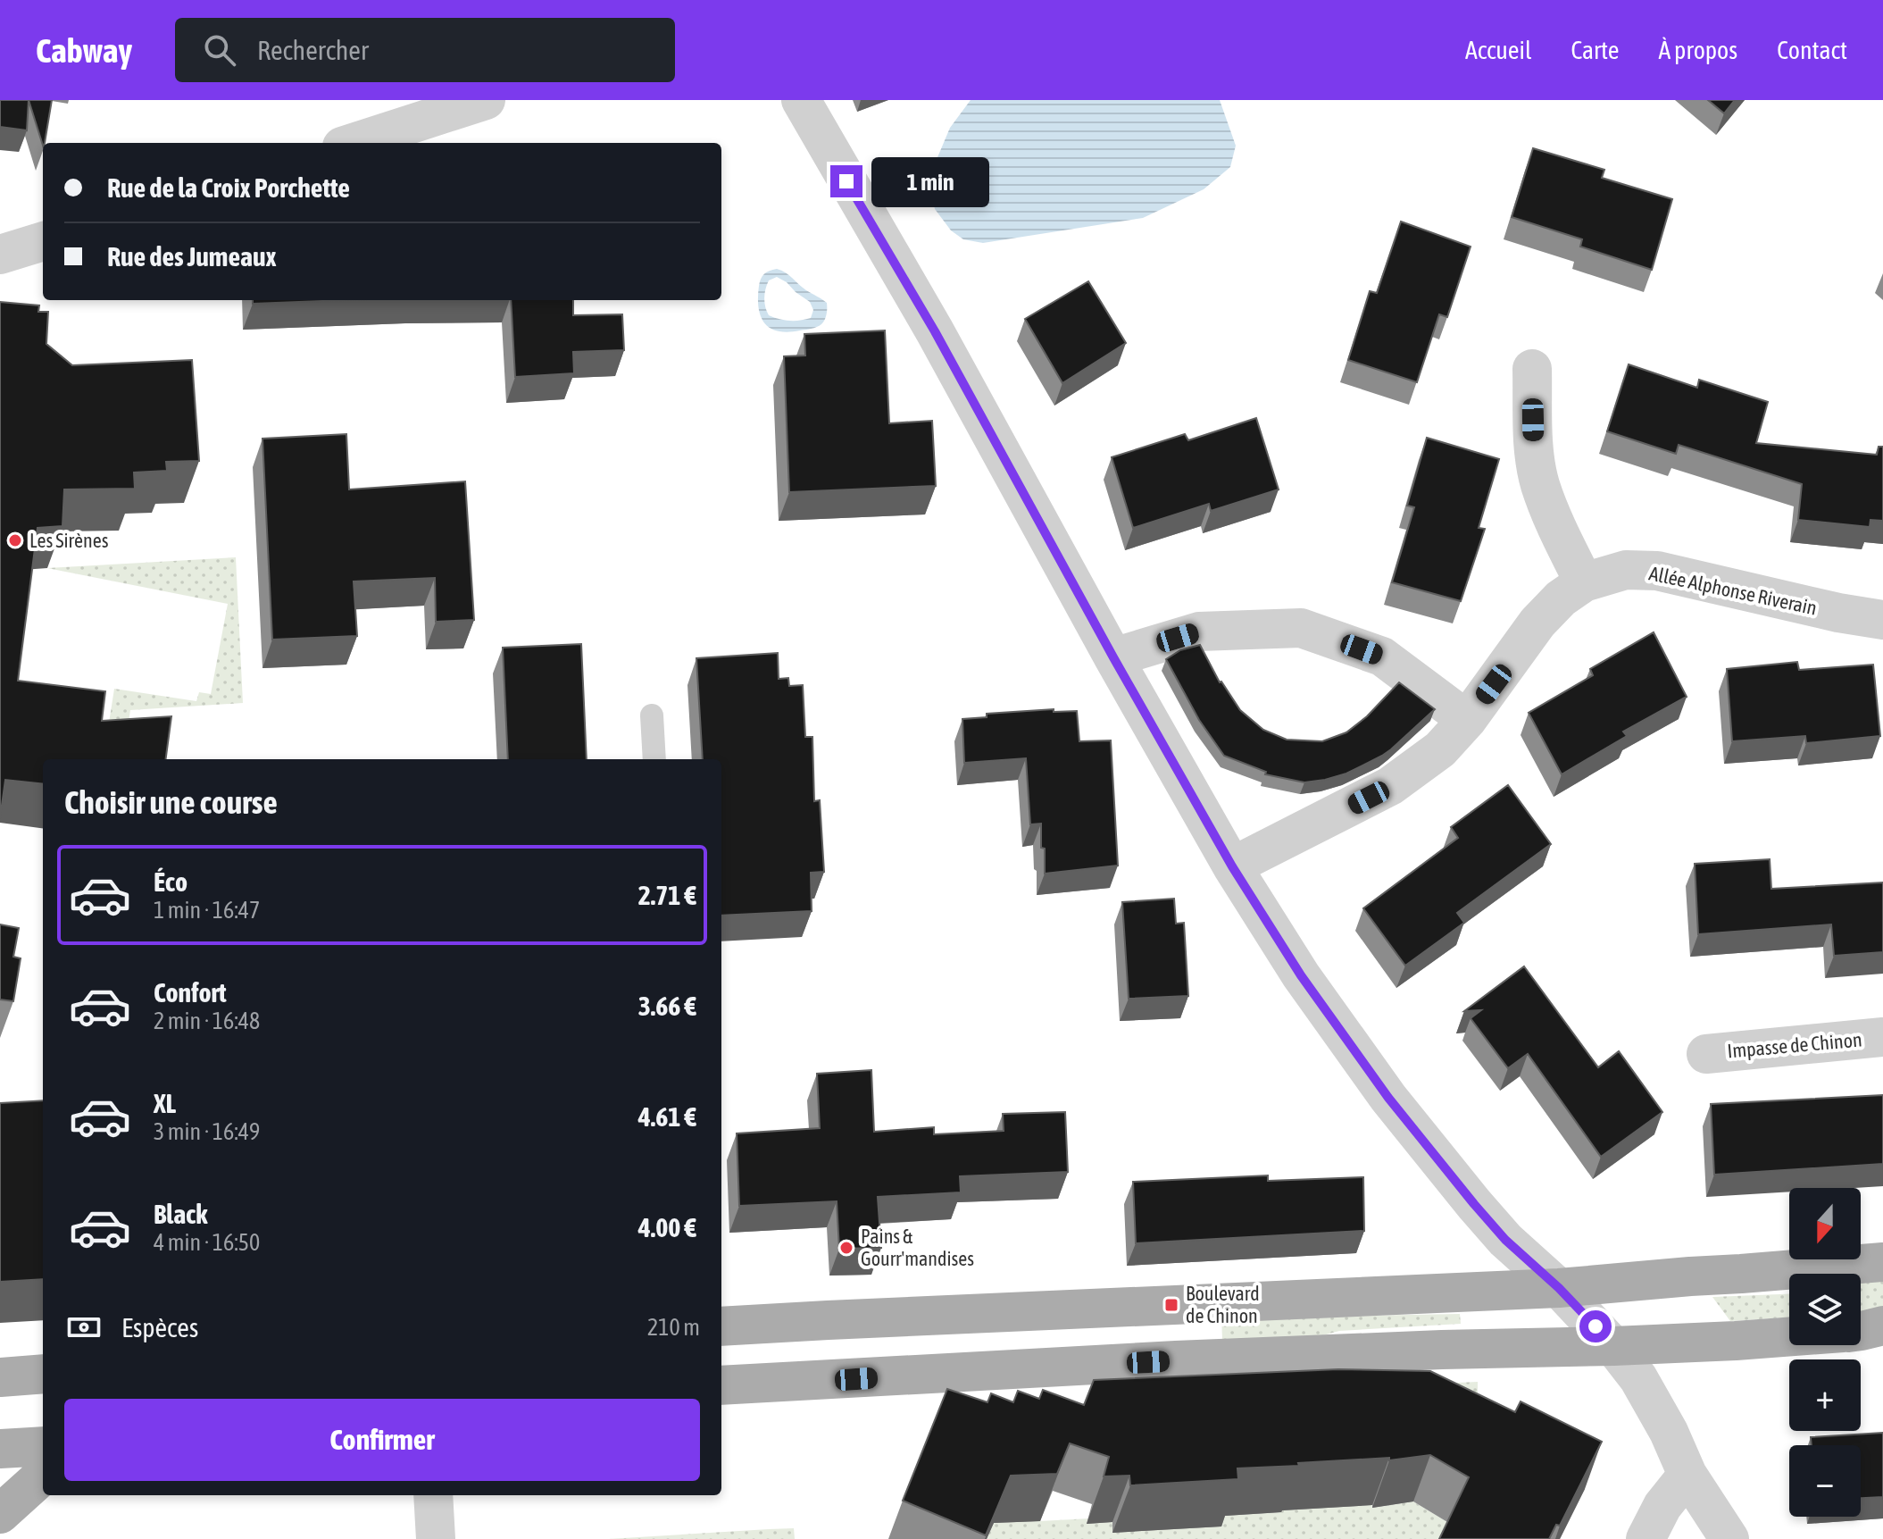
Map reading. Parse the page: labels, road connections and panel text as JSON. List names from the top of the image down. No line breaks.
{"streets":{"street":["Allée Alphonse Riverain","Impasse de Chinon"]},"places":{"other":["Les Sirènes","Pains & Gourr'mandises"],"transit":["Boulevard de Chinon"]},"north":"bottom","page":{"header":"Cabway","search":"Rechercher","nav":["Accueil","Carte","À propos","Contact"],"banner":["Rue de la Croix Porchette","Rue des Jumeaux"],"bubble":"1 min","heading":"Choisir une course","list":[{"name":"Éco","note":"1 min · 16:47","value":"2.71 €"},{"name":"Confort","note":"2 min · 16:48","value":"3.66 €"},{"name":"XL","note":"3 min · 16:49","value":"4.61 €"},{"name":"Black","note":"4 min · 16:50","value":"4.00 €"}],"map_buttons":["+","−"],"pay":["Espèces","210 m"],"buttons":"Confirmer"}}
